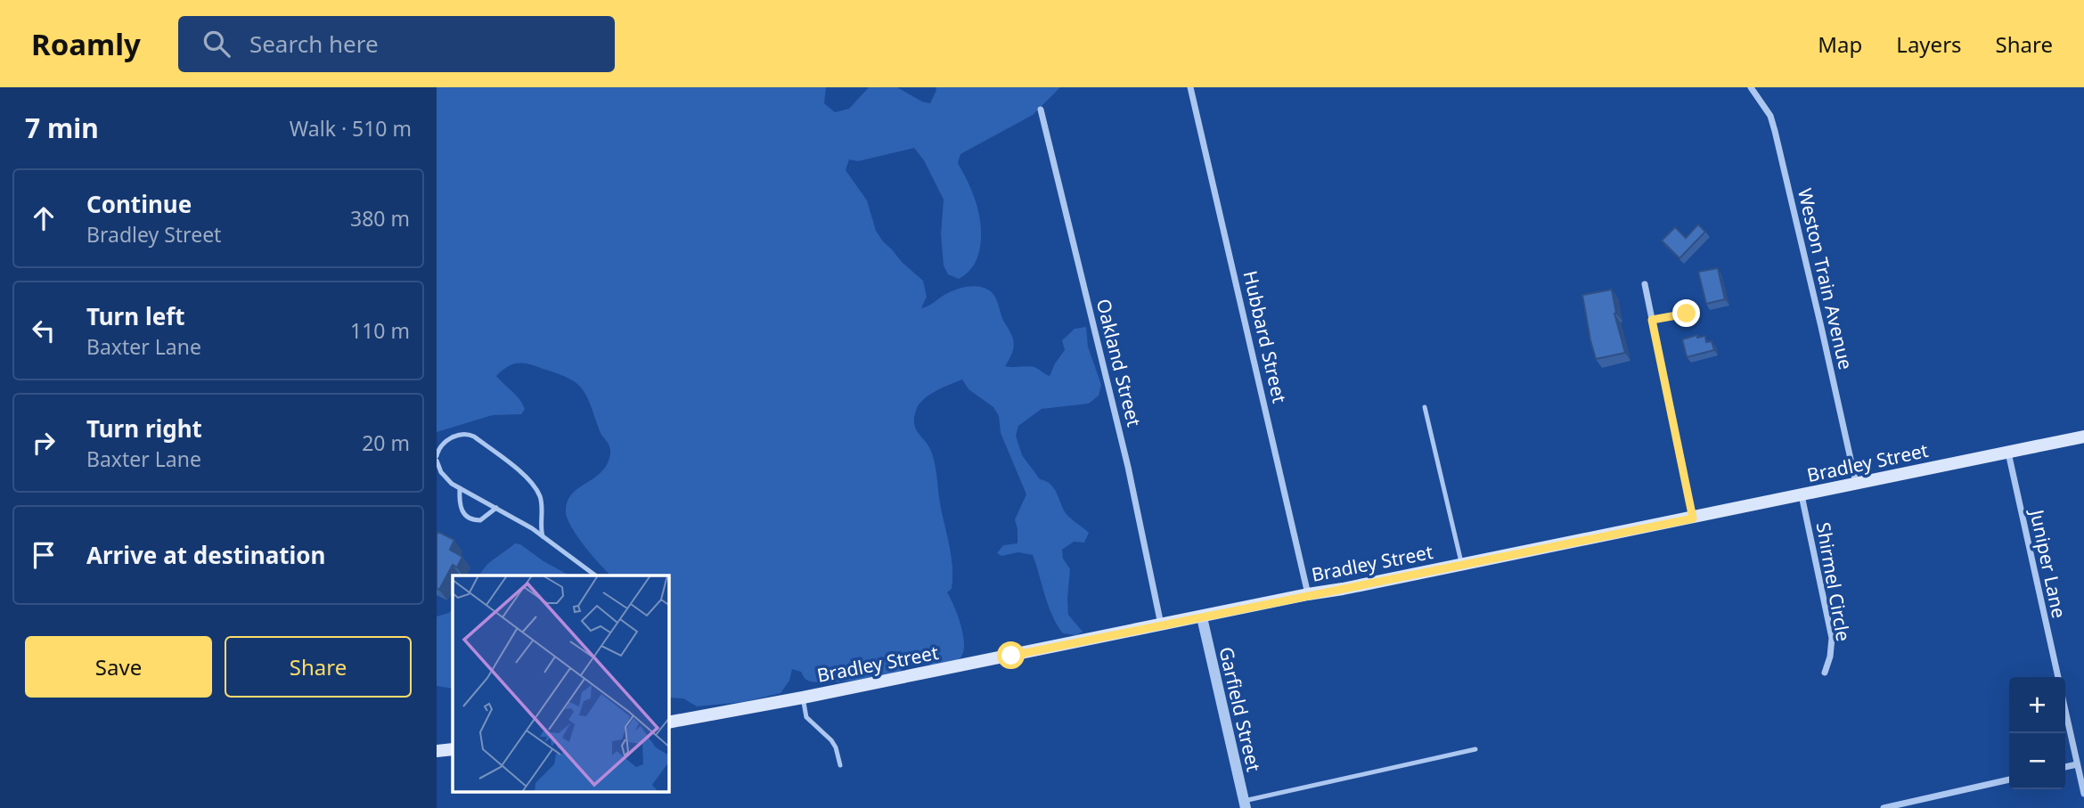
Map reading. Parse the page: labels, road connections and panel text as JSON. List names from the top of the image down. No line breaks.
{"streets":{"main road":["Bradley Street"],"street":["Weston Train Avenue","Hubbard Street","Oakland Street","Juniper Lane","Shirmel Circle","Garfield Street"]},"crossings":[["Weston Train Avenue","Bradley Street"],["Hubbard Street","Bradley Street"],["Oakland Street","Bradley Street"],["Bradley Street","Juniper Lane"],["Bradley Street","Shirmel Circle"],["Bradley Street","Garfield Street"]],"page":{"header":"Roamly","search":"Search here","nav":["Map","Layers","Share"],"heading":["7 min","Walk · 510 m"],"list":[["Continue","Bradley Street","380 m"],["Turn left","Baxter Lane","110 m"],["Turn right","Baxter Lane","20 m"],"Arrive at destination"],"buttons":["Save","Share"],"map_buttons":["+","−"]}}
